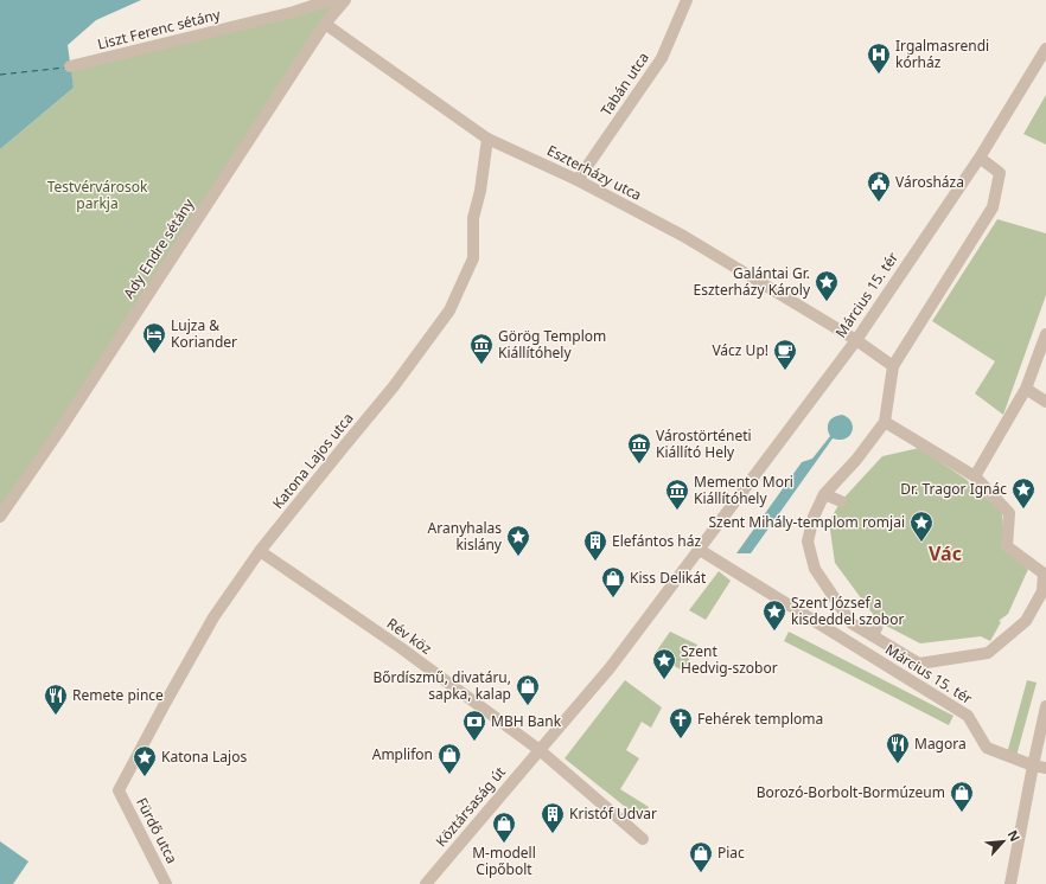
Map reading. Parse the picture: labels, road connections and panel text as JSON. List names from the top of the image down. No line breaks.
{"streets":{"street":["Liszt Ferenc sétány","Tabán utca","Eszterházy utca","Ady Endre sétány","Március 15. tér","Katona Lajos utca","Rév köz","Köztársaság út","Fürdő utca"]},"crossings":[["Tabán utca","Eszterházy utca"],["Eszterházy utca","Ady Endre sétány"],["Eszterházy utca","Március 15. tér"],["Eszterházy utca","Katona Lajos utca"],["Március 15. tér","Rév köz"],["Március 15. tér","Köztársaság út"],["Katona Lajos utca","Rév köz"],["Katona Lajos utca","Fürdő utca"],["Rév köz","Köztársaság út"]],"districts":["Vác"],"parks":["Testvérvárosok parkja"],"places":{"hospital":["Irgalmasrendi kórház"],"public building":["Városháza"],"place":["Galántai Gr. Eszterházy Károly","Dr. Tragor Ignác","Szent Mihály-templom romjai","Aranyhalas kislány","Szent József a kisdeddel szobor","Szent Hedvig-szobor","Katona Lajos"],"hotel":["Lujza & Koriander"],"museum":["Görög Templom Kiállítóhely","Várostörténeti Kiállító Hely","Memento Mori Kiállítóhely"],"cafe":["Vácz Up!"],"building":["Elefántos ház","Kristóf Udvar"],"shop":["Kiss Delikát","Bőrdíszmű, divatáru, sapka, kalap","Amplifon","Borozó-Borbolt-Bormúzeum","M-modell Cipőbolt","Piac"],"restaurant":["Remete pince","Magora"],"church":["Fehérek temploma"],"bank":["MBH Bank"]},"north":"top right"}
